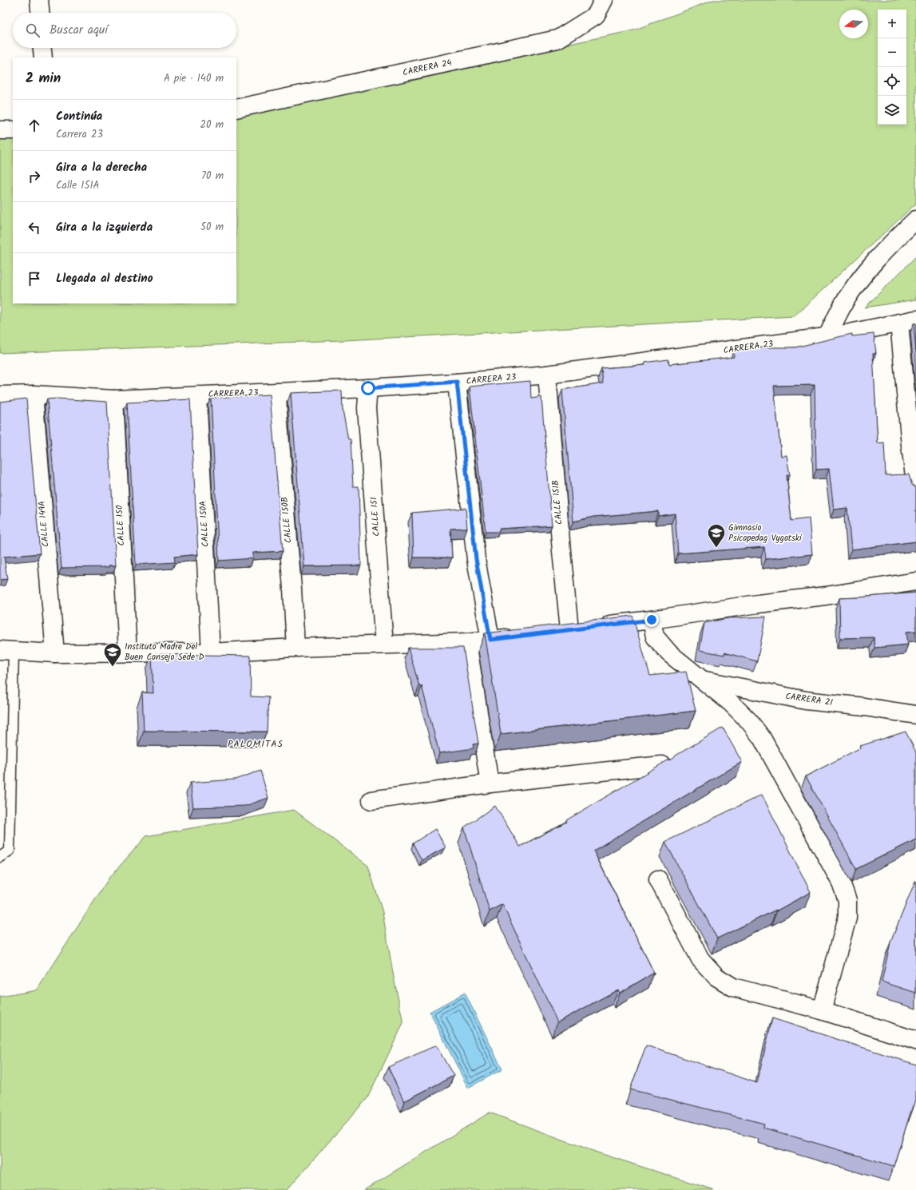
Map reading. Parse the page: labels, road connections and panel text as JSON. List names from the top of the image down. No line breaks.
{"streets":{"street":["CARRERA 24","CARRERA 23","CALLE 151B","CALLE 151","CALLE 150B","CALLE 149A","CALLE 150A","CALLE 150","CARRERA 21"]},"crossings":[["CARRERA 23","CALLE 151B"],["CARRERA 23","CALLE 151"],["CARRERA 23","CALLE 150B"],["CARRERA 23","CALLE 149A"],["CARRERA 23","CALLE 150A"],["CARRERA 23","CALLE 150"]],"districts":["PALOMITAS"],"places":{"school or university":["Gimnasio Psicopedag Vygotski","Instituto Madre Del Buen Consejo Sede D"]},"north":"left","page":{"map_buttons":["+","−"],"search":"Buscar aquí","heading":["2 min","A pie · 140 m"],"list":[["Continúa","Carrera 23","20 m"],["Gira a la derecha","Calle 151A","70 m"],["Gira a la izquierda","50 m"],"Llegada al destino"]}}
